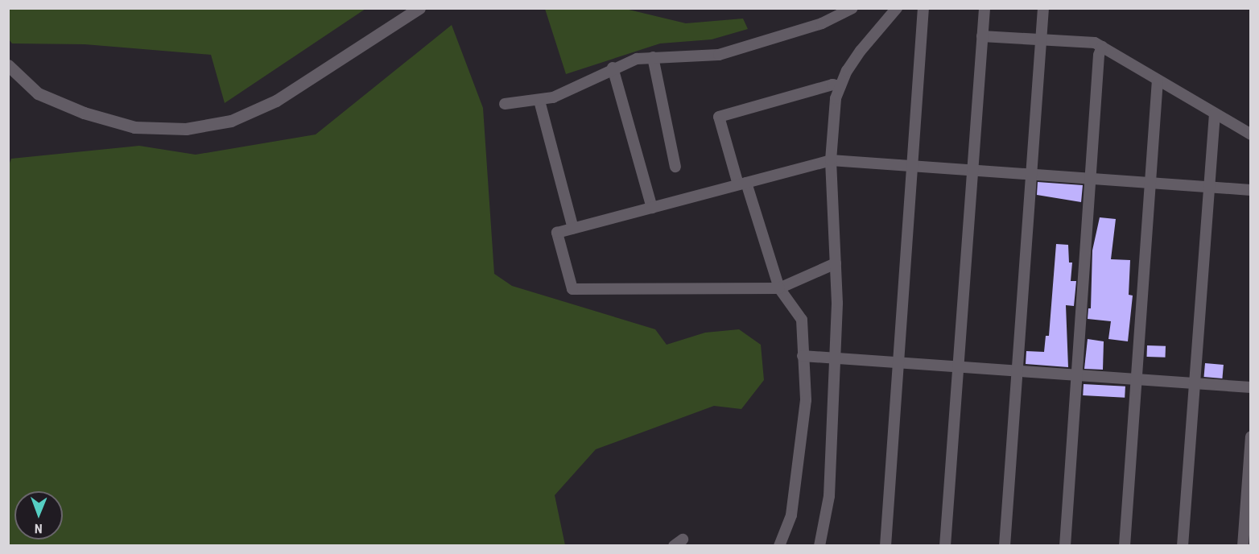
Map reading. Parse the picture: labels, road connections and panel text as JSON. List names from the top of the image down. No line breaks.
{"north":"bottom"}
